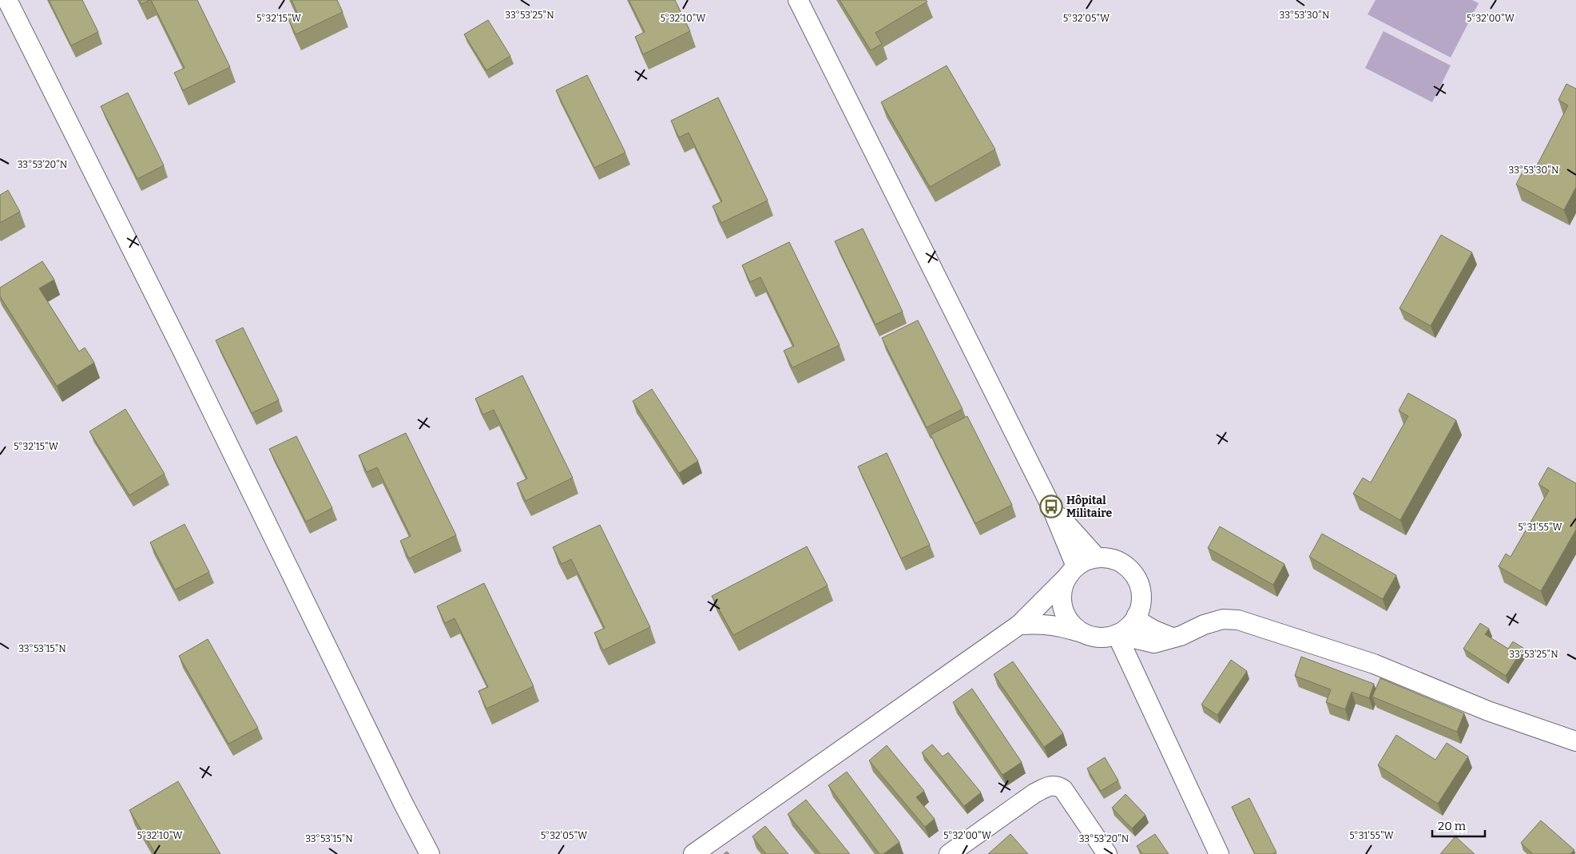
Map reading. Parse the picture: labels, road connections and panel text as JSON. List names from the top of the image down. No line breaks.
{"places":{"bus stop":["Hôpital Militaire"]},"scale_bar":"20 m","coordinates":["33°53'30\"N","33°53'25\"N","5°32'15\"W","5°32'10\"W","5°32'05\"W","5°32'00\"W","33°53'20\"N","5°31'55\"W","33°53'15\"N"]}
